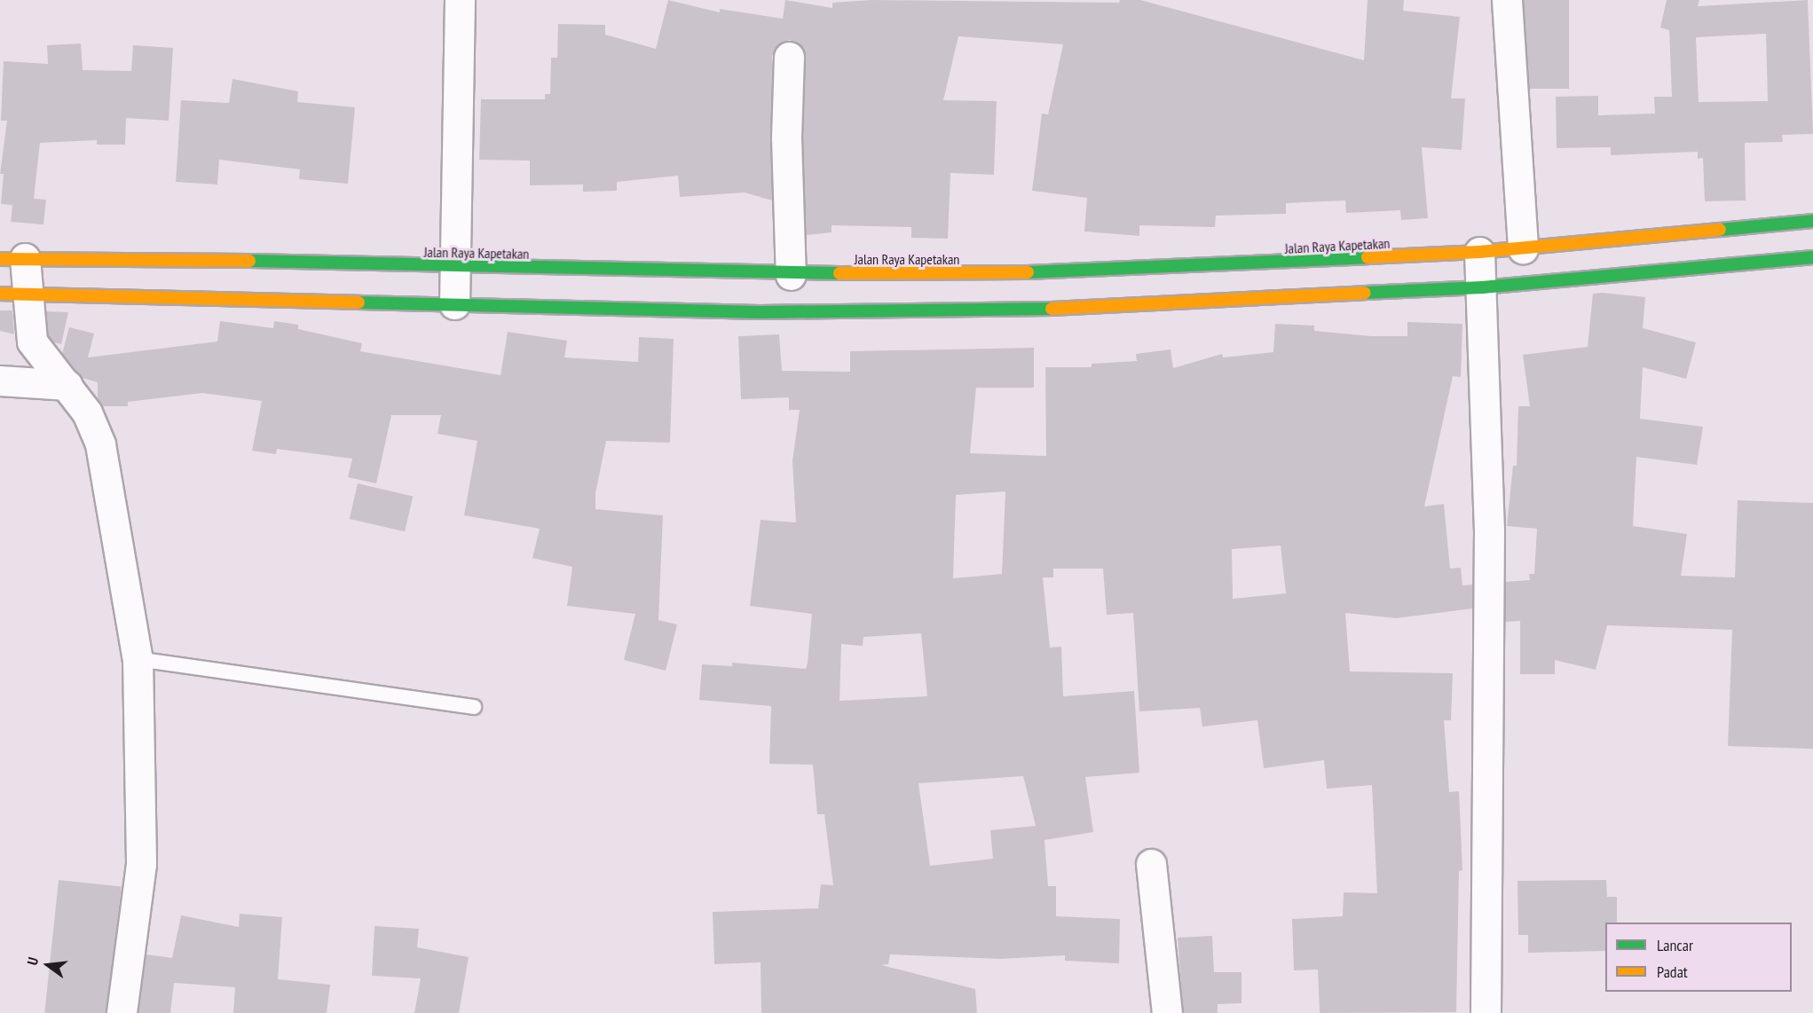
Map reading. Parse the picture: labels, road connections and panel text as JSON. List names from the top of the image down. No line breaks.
{"streets":{"highway":["Jalan Raya Kapetakan"]},"legend":["Lancar","Padat"],"north":"left"}
